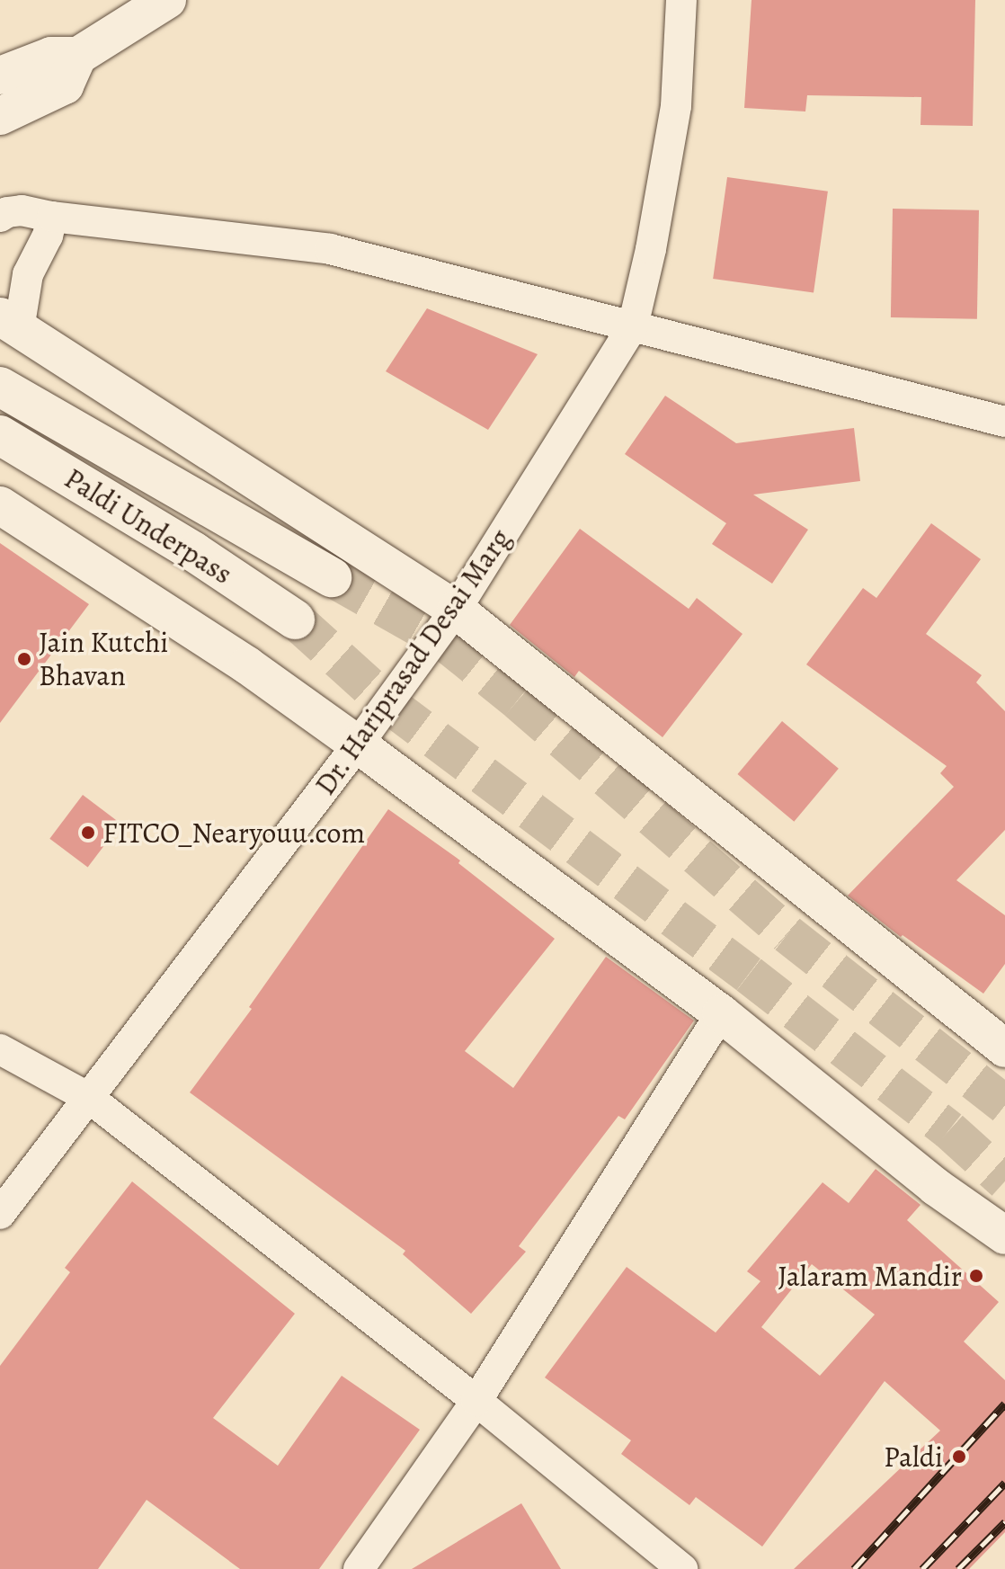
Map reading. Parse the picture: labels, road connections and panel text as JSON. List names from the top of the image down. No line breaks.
{"streets":{"main road":["Paldi Underpass"],"street":["Dr. Hariprasad Desai Marg"]},"places":["Jain Kutchi Bhavan","FITCO_Nearyouu.com","Jalaram Mandir","Paldi"]}
